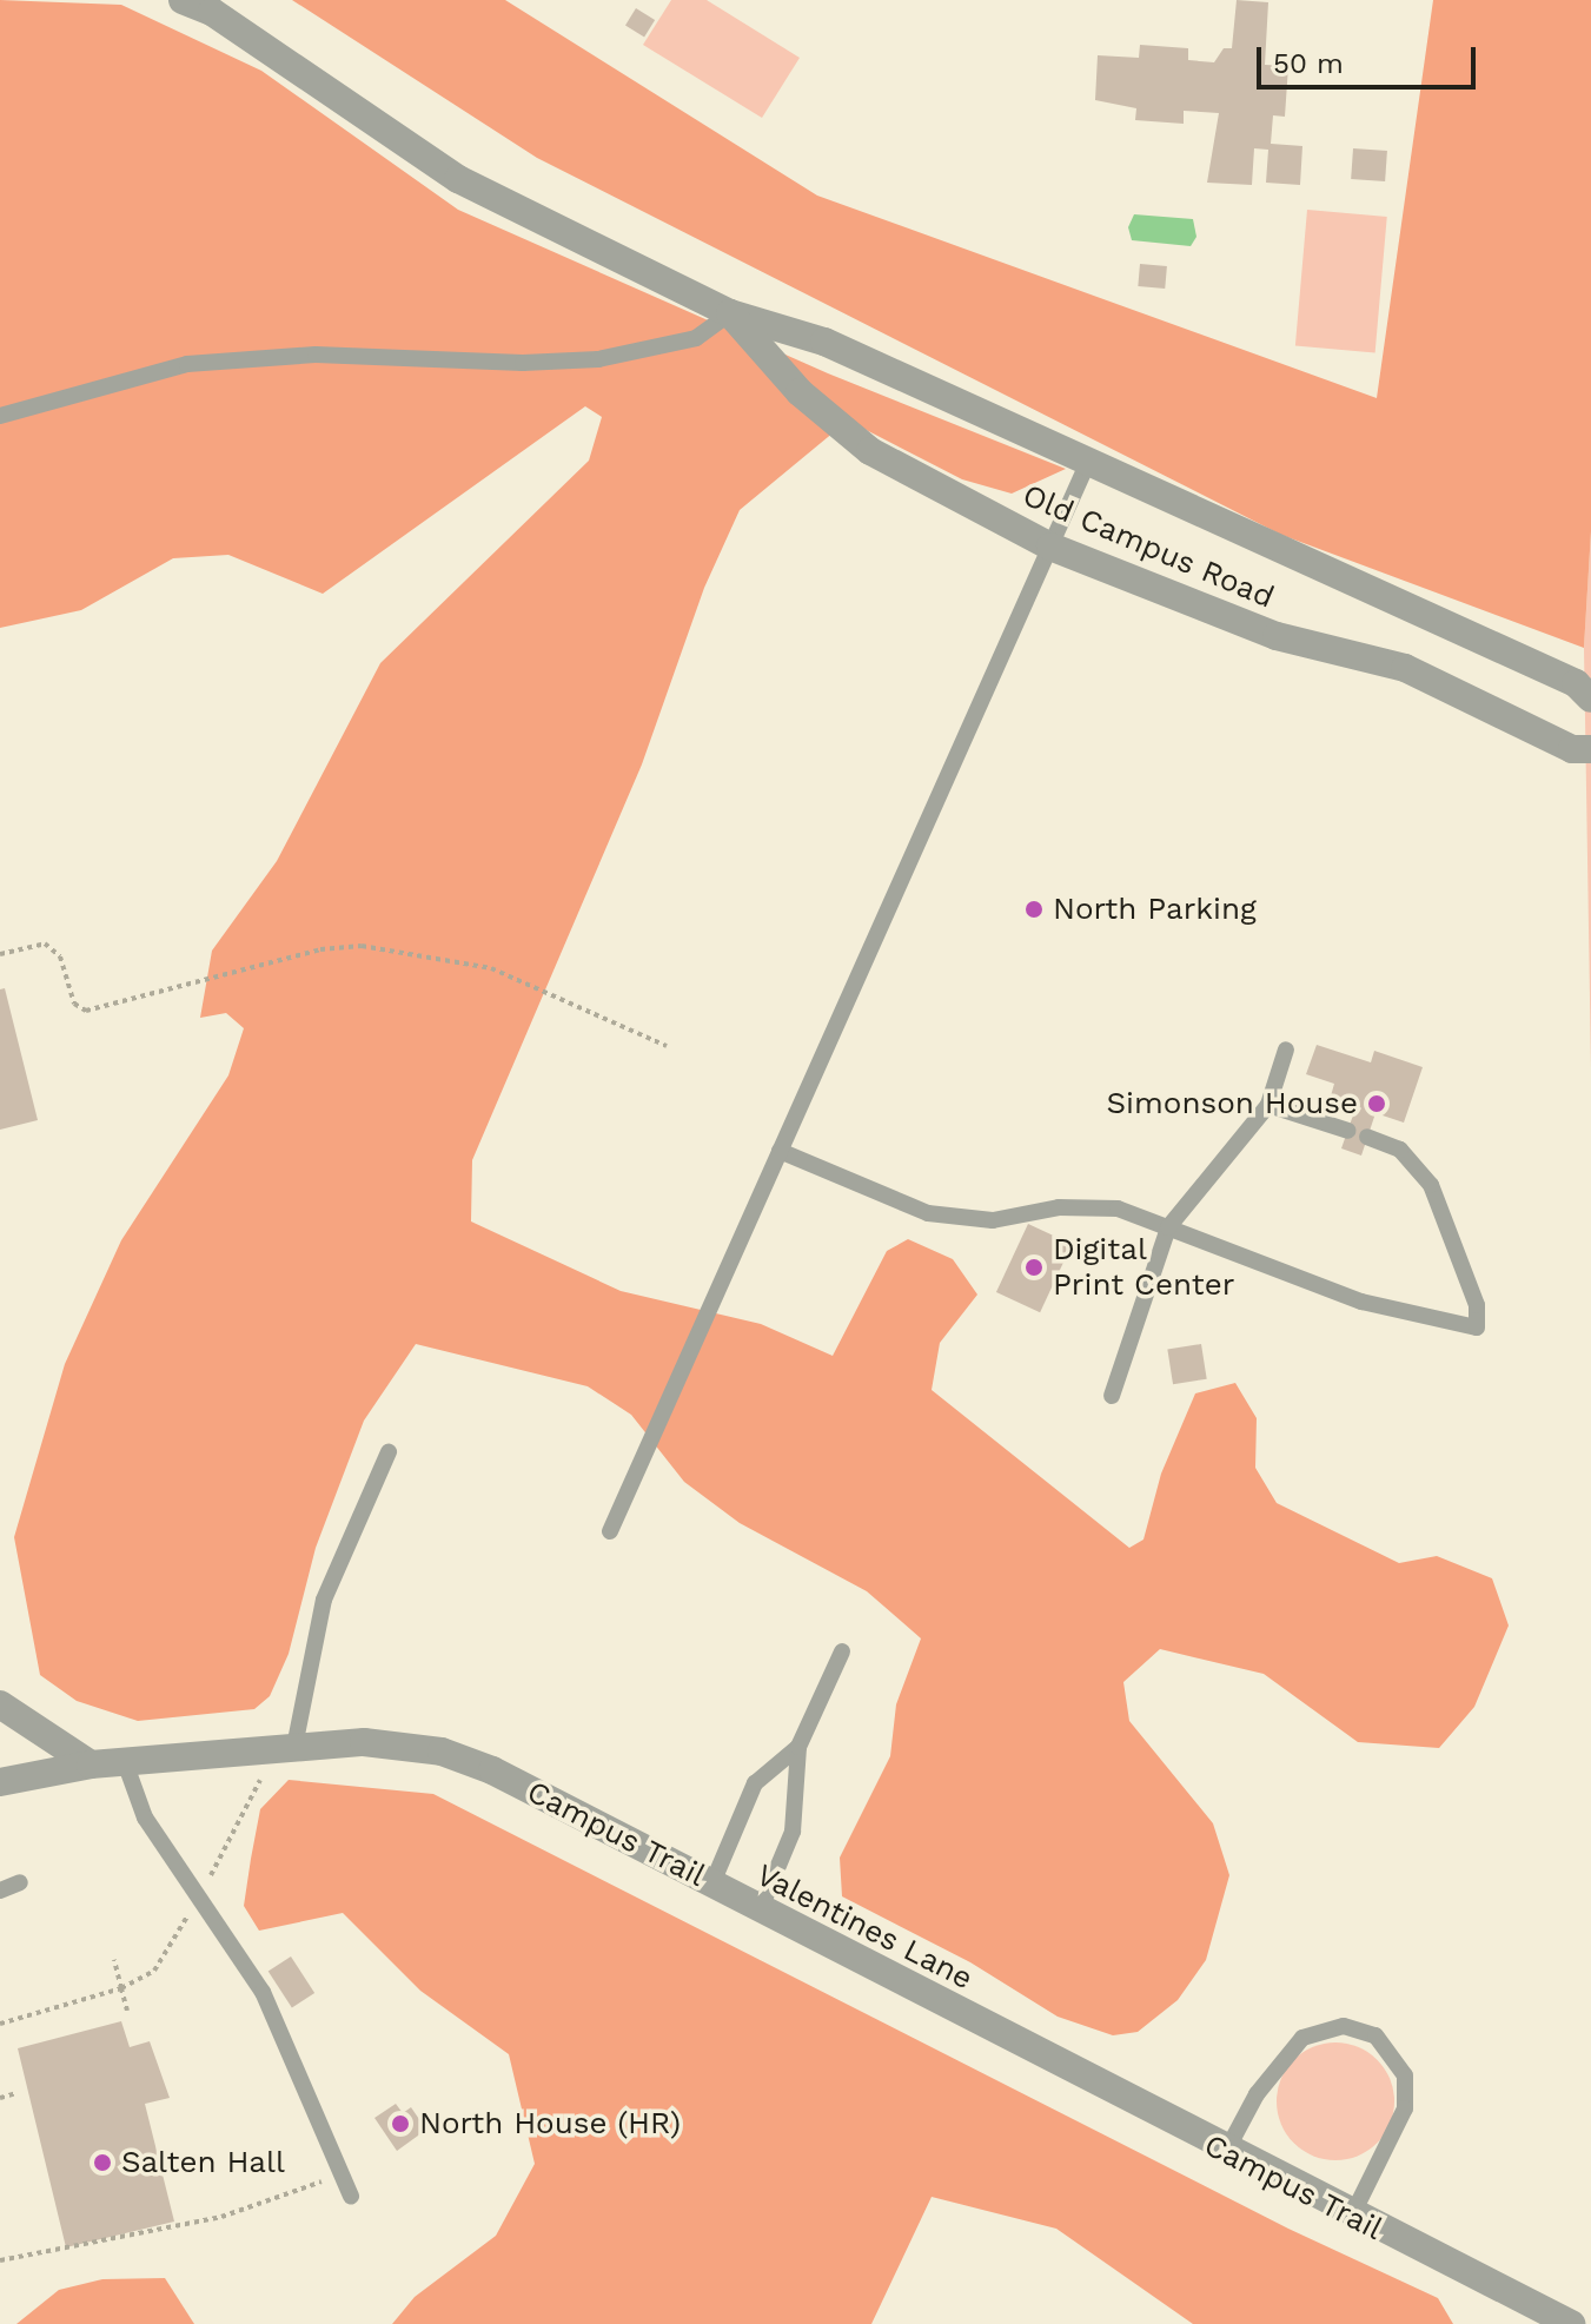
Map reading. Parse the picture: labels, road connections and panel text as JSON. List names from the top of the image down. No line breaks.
{"streets":{"street":["Old Campus Road","Valentines Lane"]},"places":["North Parking","Simonson House","Digital Print Center","North House (HR)","Salten Hall"],"scale_bar":"50 m"}
